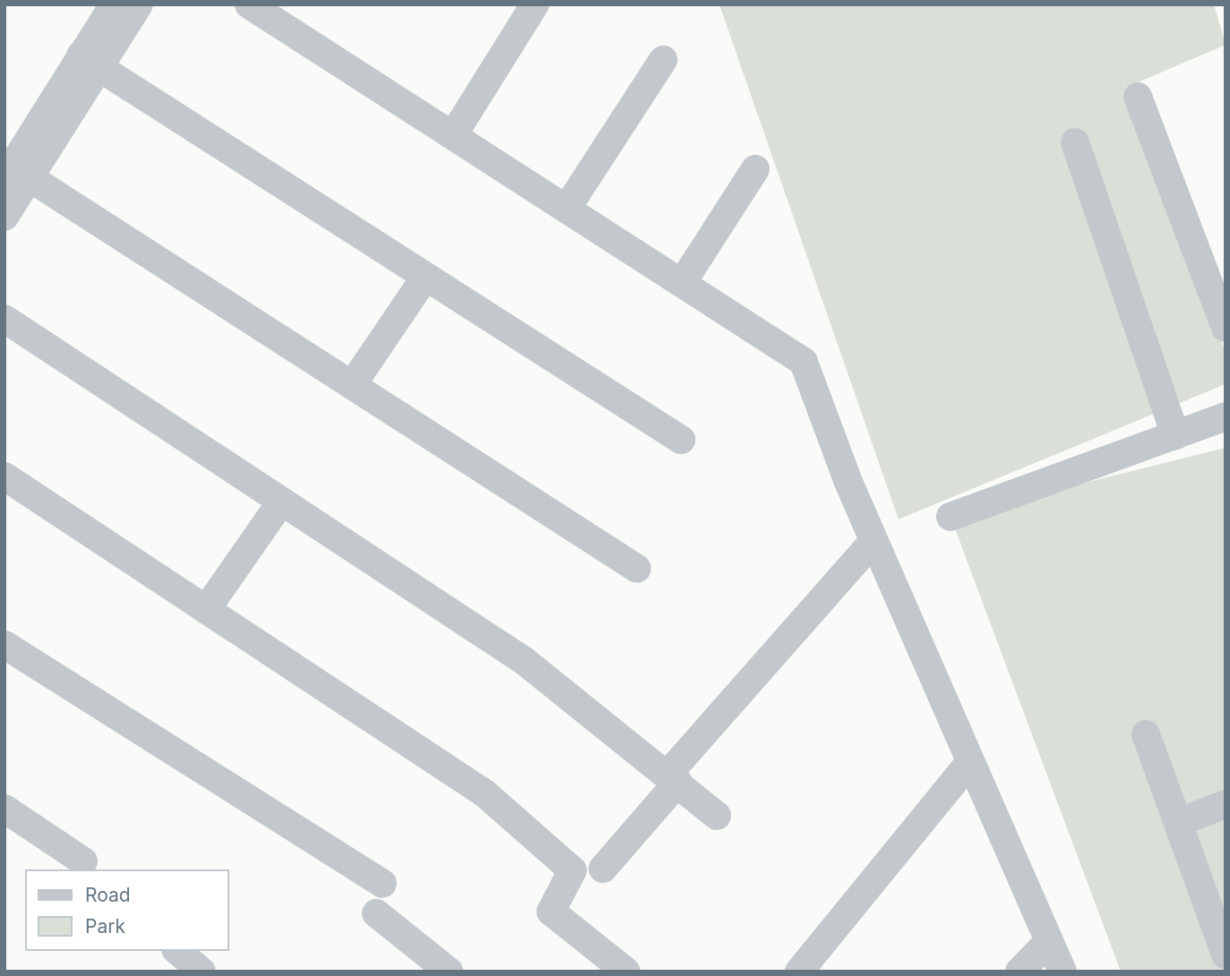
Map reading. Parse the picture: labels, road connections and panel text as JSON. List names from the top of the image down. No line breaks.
{"legend":["Road","Park"]}
